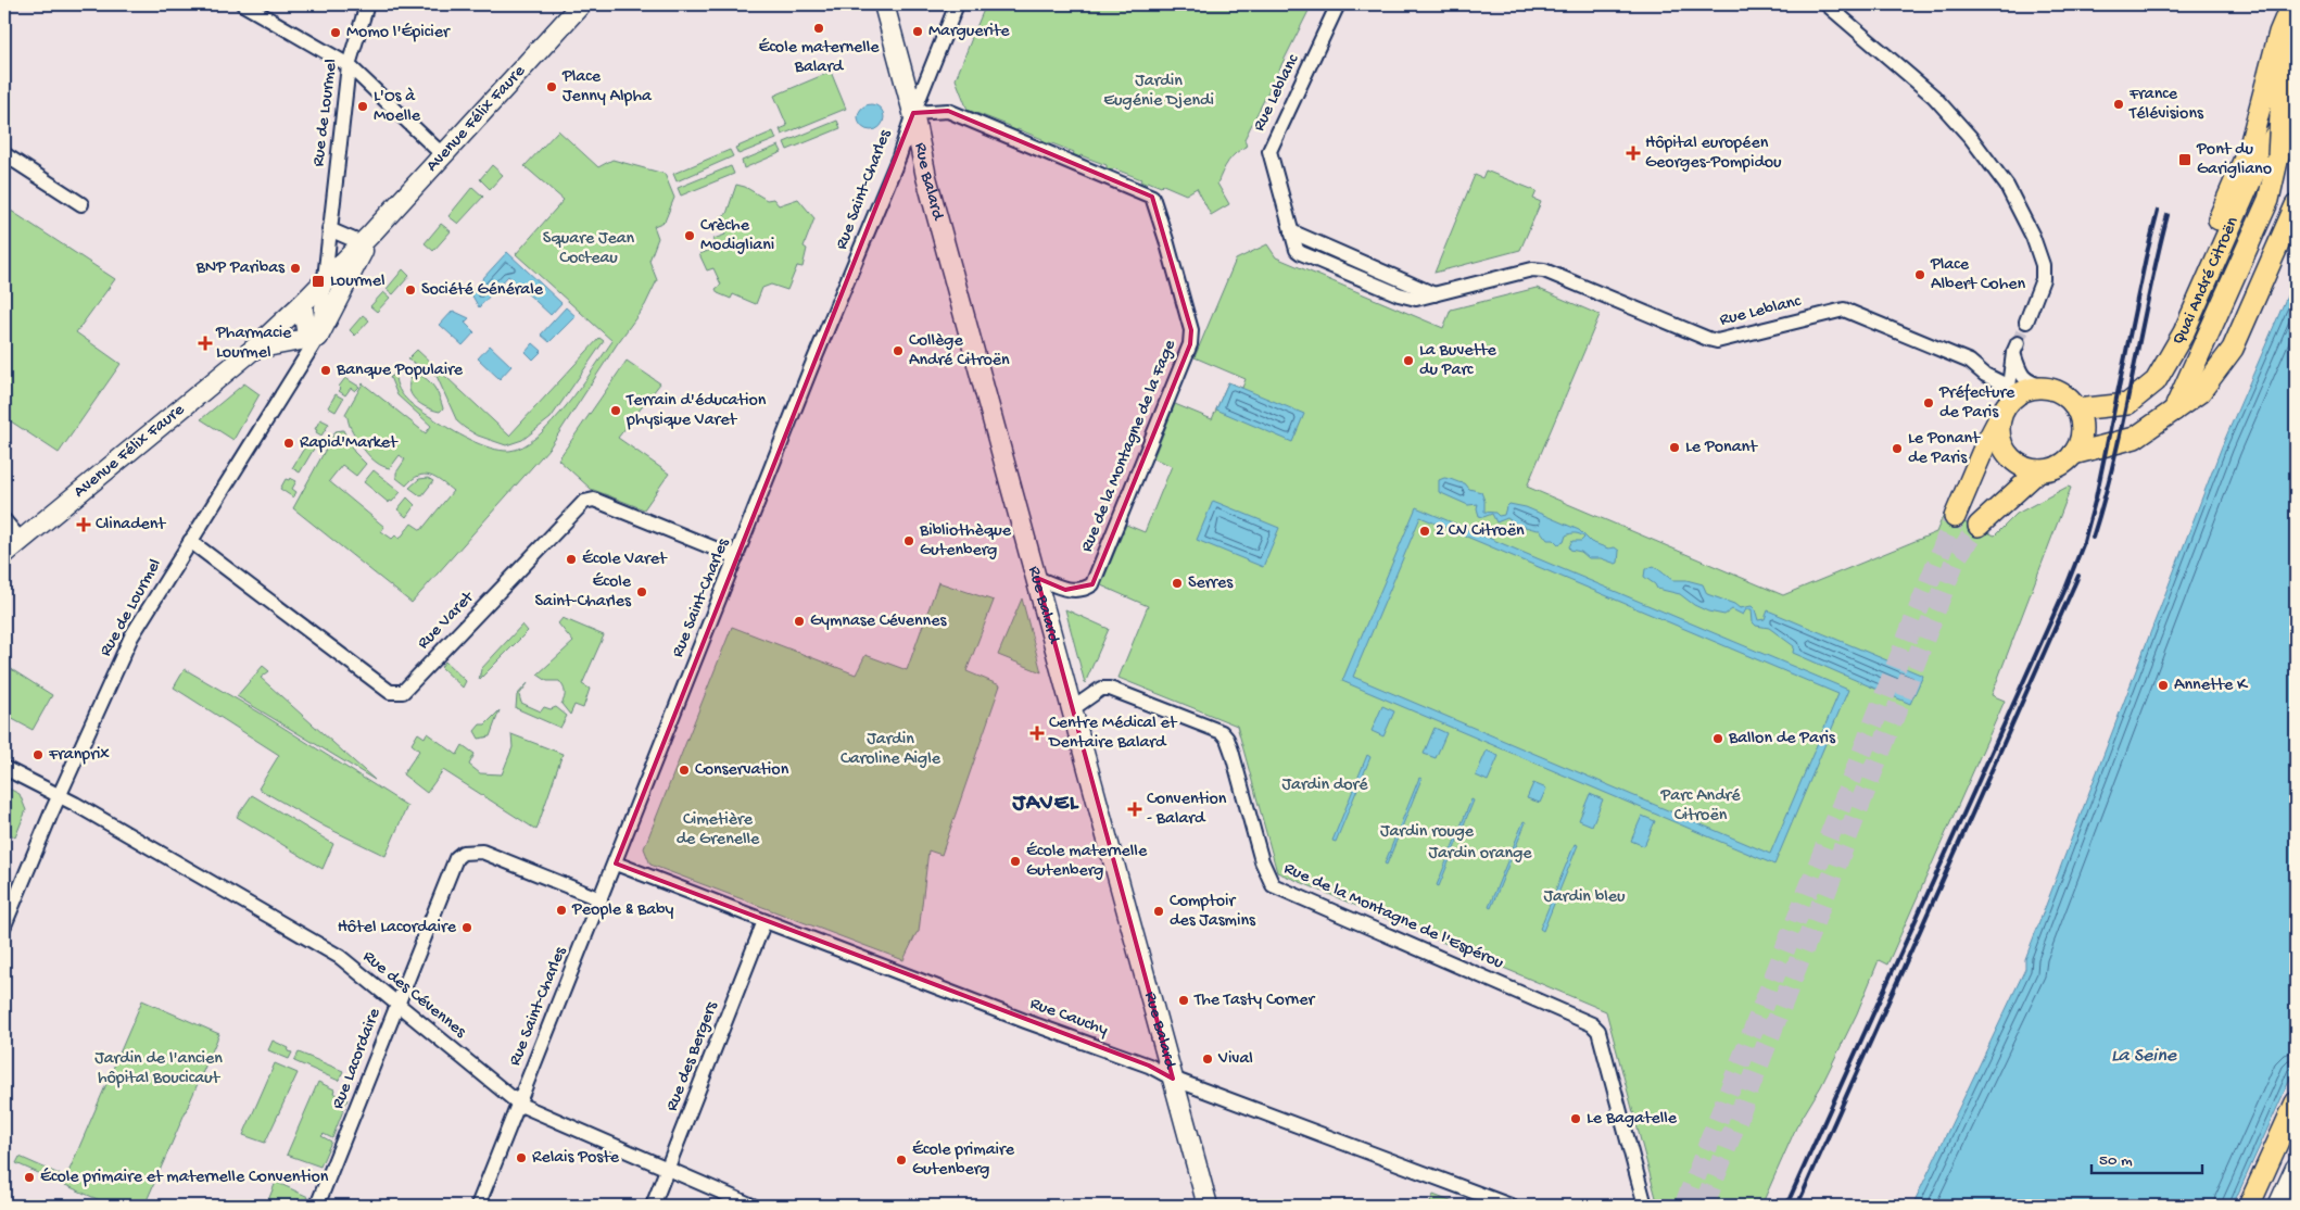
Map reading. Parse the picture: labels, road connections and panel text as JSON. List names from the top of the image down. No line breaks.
{"streets":{"main road":["Quai André Citroën"],"street":["Rue Leblanc","Rue de Lourmel","Avenue Félix Faure","Rue Balard","Rue Saint-Charles","Rue de la Montagne de la Fage","Rue Varet","Rue de la Montagne de l'Espérou","Rue des Cévennes","Rue Cauchy","Rue des Bergers","Rue Lacordaire"]},"crossings":[["Rue Leblanc","Quai André Citroën"],["Rue de Lourmel","Avenue Félix Faure"],["Rue de Lourmel","Rue Varet"],["Rue de Lourmel","Rue des Cévennes"],["Rue Balard","Rue Saint-Charles"],["Rue Balard","Rue de la Montagne de la Fage"],["Rue Balard","Rue de la Montagne de l'Espérou"],["Rue Balard","Rue Cauchy"],["Rue Saint-Charles","Rue de la Montagne de la Fage"],["Rue Saint-Charles","Rue Varet"],["Rue Saint-Charles","Rue des Cévennes"],["Rue Saint-Charles","Rue Cauchy"],["Rue Saint-Charles","Rue Lacordaire"],["Rue des Cévennes","Rue des Bergers"],["Rue des Cévennes","Rue Lacordaire"],["Rue Cauchy","Rue des Bergers"]],"districts":["JAVEL"],"water":["La Seine"],"parks":["Jardin Eugénie Djendi","Square Jean Cocteau","Jardin Caroline Aigle","Jardin doré","Parc André Citroën","Cimetière de Grenelle","Jardin rouge","Jardin orange","Jardin bleu","Jardin de l'ancien hôpital Boucicaut"],"places":{"other":["École maternelle Balard","Marguerite","Momo l'Épicier","Place Jenny Alpha","France Télévisions","L'Os à Moelle","Crèche Modigliani","BNP Paribas","Place Albert Cohen","Société Générale","Collège André Citroën","La Buvette du Parc","Banque Populaire","Préfecture de Paris","Terrain d'éducation physique Varet","Rapid'Market","Le Ponant","Le Ponant de Paris","2 CV Citroën","Bibliothèque Gutenberg","École Varet","Serres","École Saint-Charles","Gymnase Cévennes","Annette K","Ballon de Paris","Franprix","Conservation","École maternelle Gutenberg","People & Baby","Comptoir des Jasmins","Hôtel Lacordaire","The Tasty Corner","Vival","Le Bagatelle","Relais Poste","École primaire Gutenberg","École primaire et maternelle Convention"],"health":["Hôpital européen Georges-Pompidou","Pharmacie Lourmel","Clinadent","Centre Médical et Dentaire Balard","Convention - Balard"],"transit":["Pont du Garigliano","Lourmel"]},"scale_bar":"50 m"}
